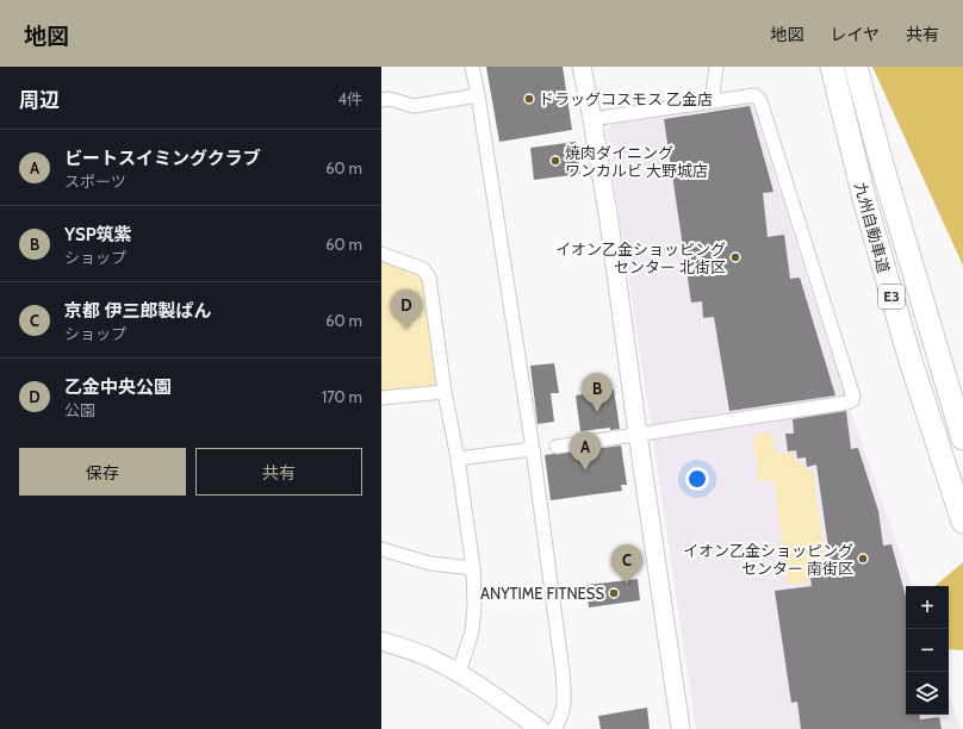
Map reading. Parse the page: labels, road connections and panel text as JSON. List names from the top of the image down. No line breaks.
{"streets":{"highway":["九州自動車道","E3"]},"places":["ドラッグコスモス 乙金店","焼肉ダイニング ワンカルビ 大野城店","イオン乙金ショッピング センター 北街区","イオン乙金ショッピング センター 南街区","ANYTIME FITNESS"],"page":{"header":"地図","nav":["地図","レイヤ","共有"],"heading":["周辺","4件"],"list":[{"mark":"A","name":"ビートスイミングクラブ","note":"スポーツ","value":"60 m"},{"mark":"B","name":"YSP筑紫","note":"ショップ","value":"60 m"},{"mark":"C","name":"京都 伊三郎製ぱん","note":"ショップ","value":"60 m"},{"mark":"D","name":"乙金中央公園","note":"公園","value":"170 m"}],"pins":["D","B","A","C"],"buttons":["保存","共有"],"map_buttons":["+","−"]}}
